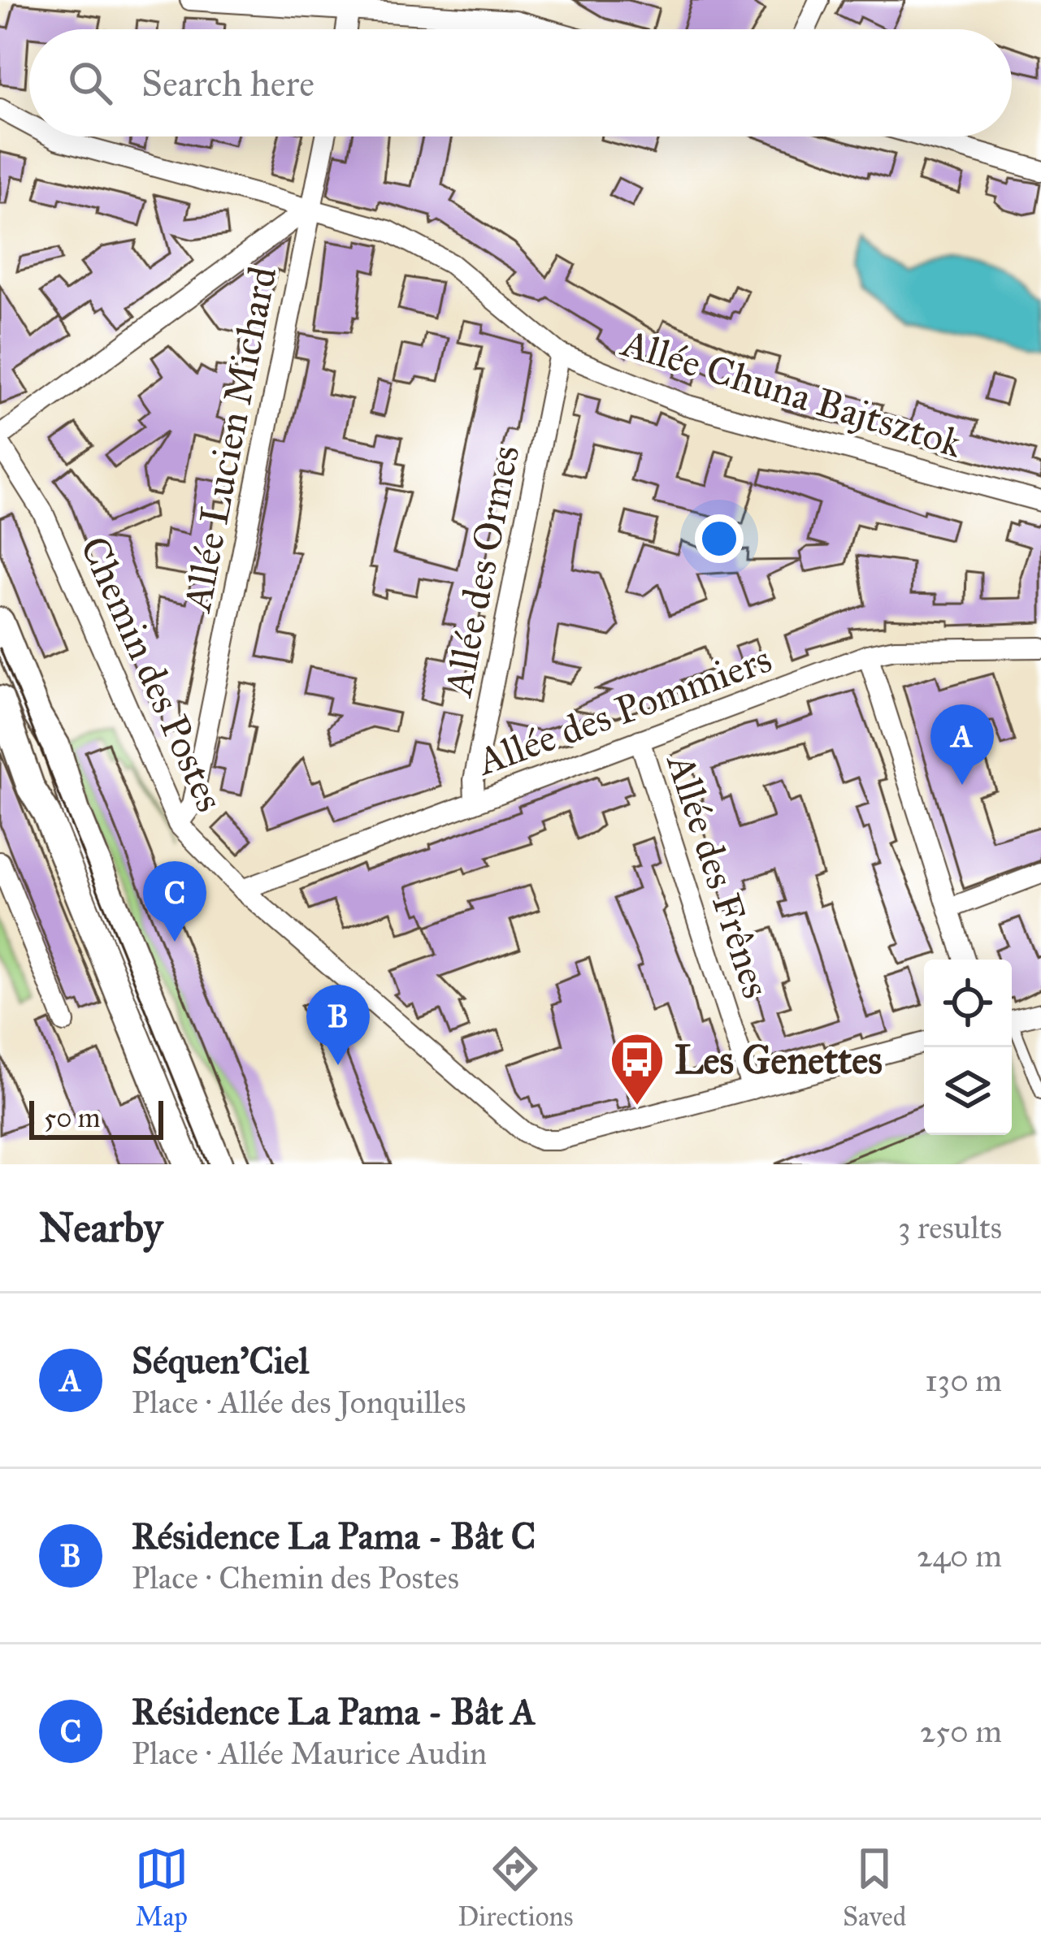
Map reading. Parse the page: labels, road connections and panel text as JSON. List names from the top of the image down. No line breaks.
{"streets":{"street":["Allée Chuna Bajtsztok","Allée Lucien Michard","Allée des Ormes","Chemin des Postes","Allée des Pommiers","Allée des Frênes"]},"crossings":[["Allée Chuna Bajtsztok","Allée Lucien Michard"],["Allée Chuna Bajtsztok","Allée des Ormes"],["Allée Lucien Michard","Chemin des Postes"],["Allée des Ormes","Allée des Pommiers"],["Chemin des Postes","Allée des Pommiers"],["Chemin des Postes","Allée des Frênes"],["Allée des Pommiers","Allée des Frênes"]],"places":{"bus stop":["Les Genettes"]},"scale_bar":"50 m","page":{"search":"Search here","pins":["A","C","B"],"scale":"50 m","heading":["Nearby","3 results"],"list":[{"mark":"A","name":"Séquen'Ciel","note":"Place · Allée des Jonquilles","value":"130 m"},{"mark":"B","name":"Résidence La Pama - Bât C","note":"Place · Chemin des Postes","value":"240 m"},{"mark":"C","name":"Résidence La Pama - Bât A","note":"Place · Allée Maurice Audin","value":"250 m"}],"nav":["Map","Directions","Saved"]}}
